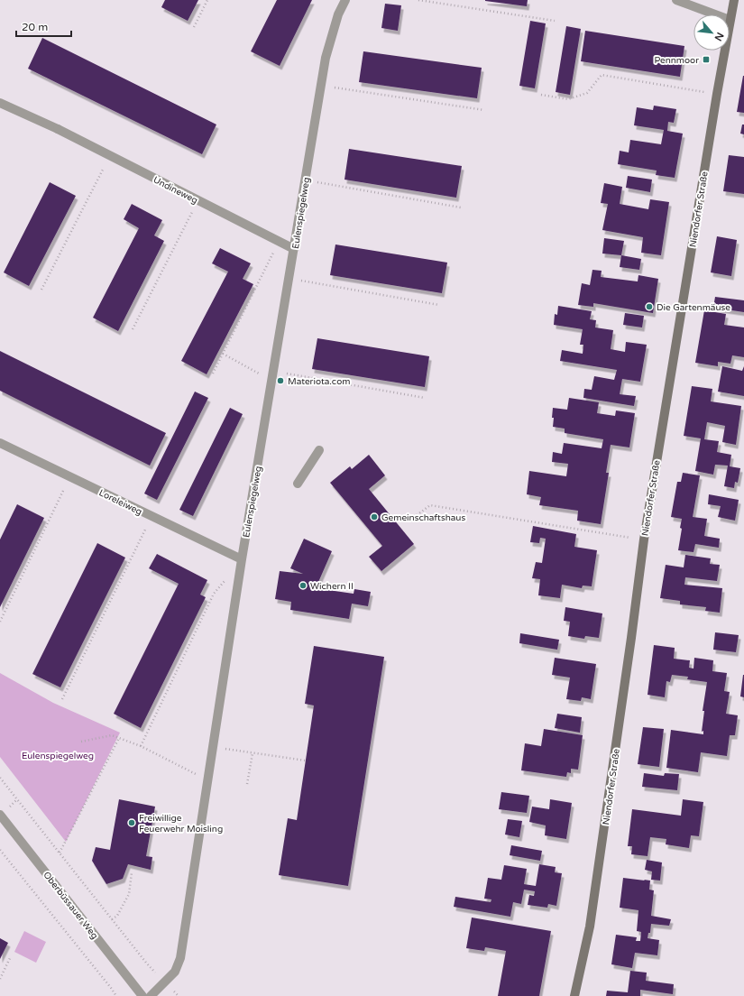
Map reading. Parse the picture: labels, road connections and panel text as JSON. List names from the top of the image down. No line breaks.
{"streets":{"main road":["Niendorfer Straße"],"street":["Undineweg","Eulenspiegelweg","Loreleiweg","Oberbüssauer Weg"]},"crossings":[["Undineweg","Eulenspiegelweg"],["Eulenspiegelweg","Loreleiweg"]],"parks":["Eulenspiegelweg"],"places":{"transit":["Pennmoor"],"other":["Die Gartenmäuse","Materiota.com","Gemeinschaftshaus","Wichern II","Freiwillige Feuerwehr Moisling"]},"scale_bar":"20 m","north":"bottom right"}
